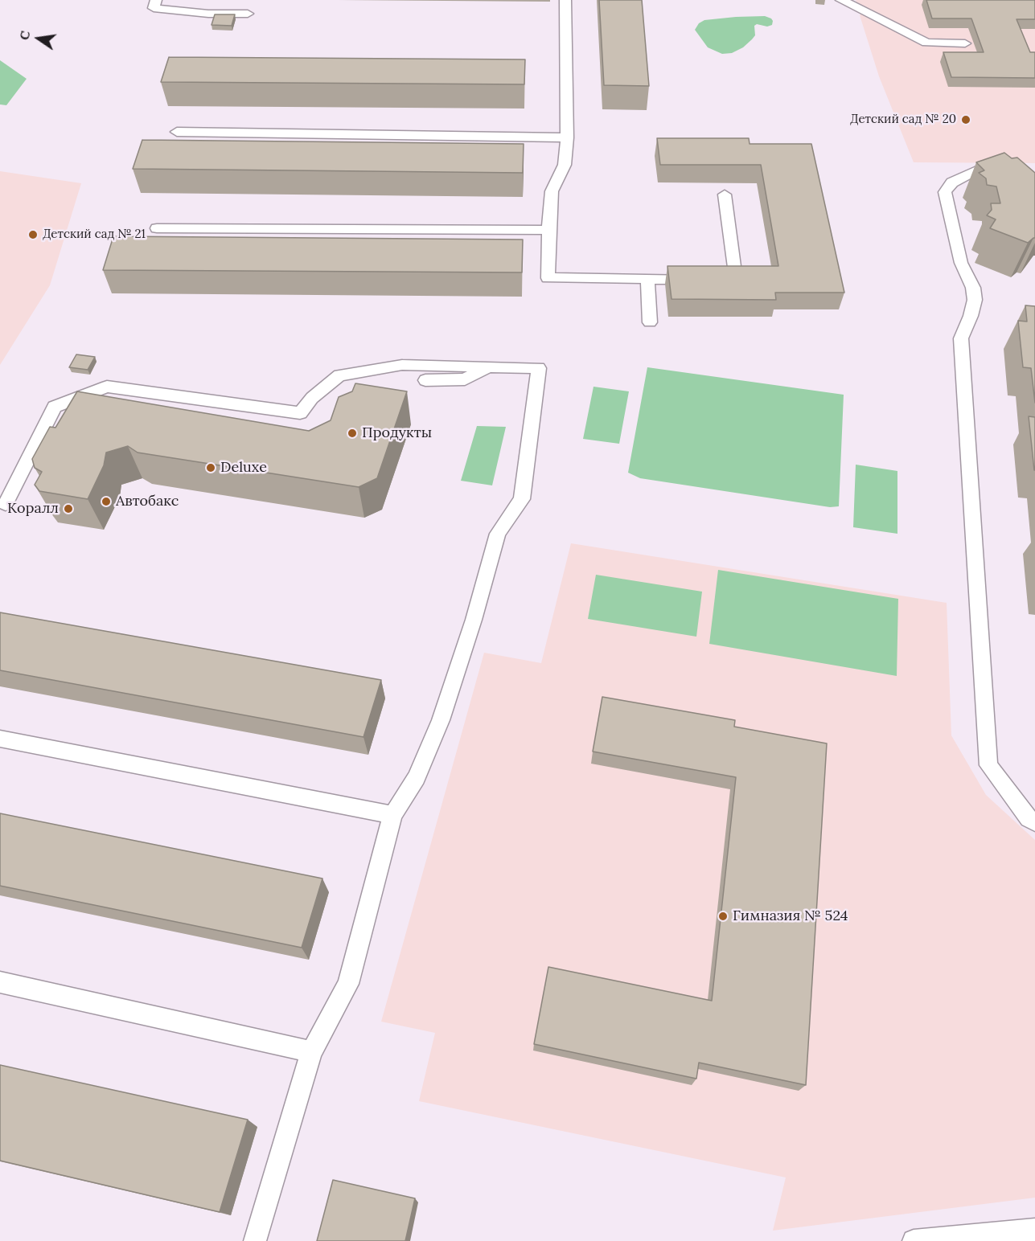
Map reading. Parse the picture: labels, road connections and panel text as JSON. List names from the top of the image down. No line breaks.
{"places":["Детский сад № 20","Детский сад № 21","Продукты","Deluxe","Автобакс","Коралл","Гимназия № 524"],"north":"left"}
